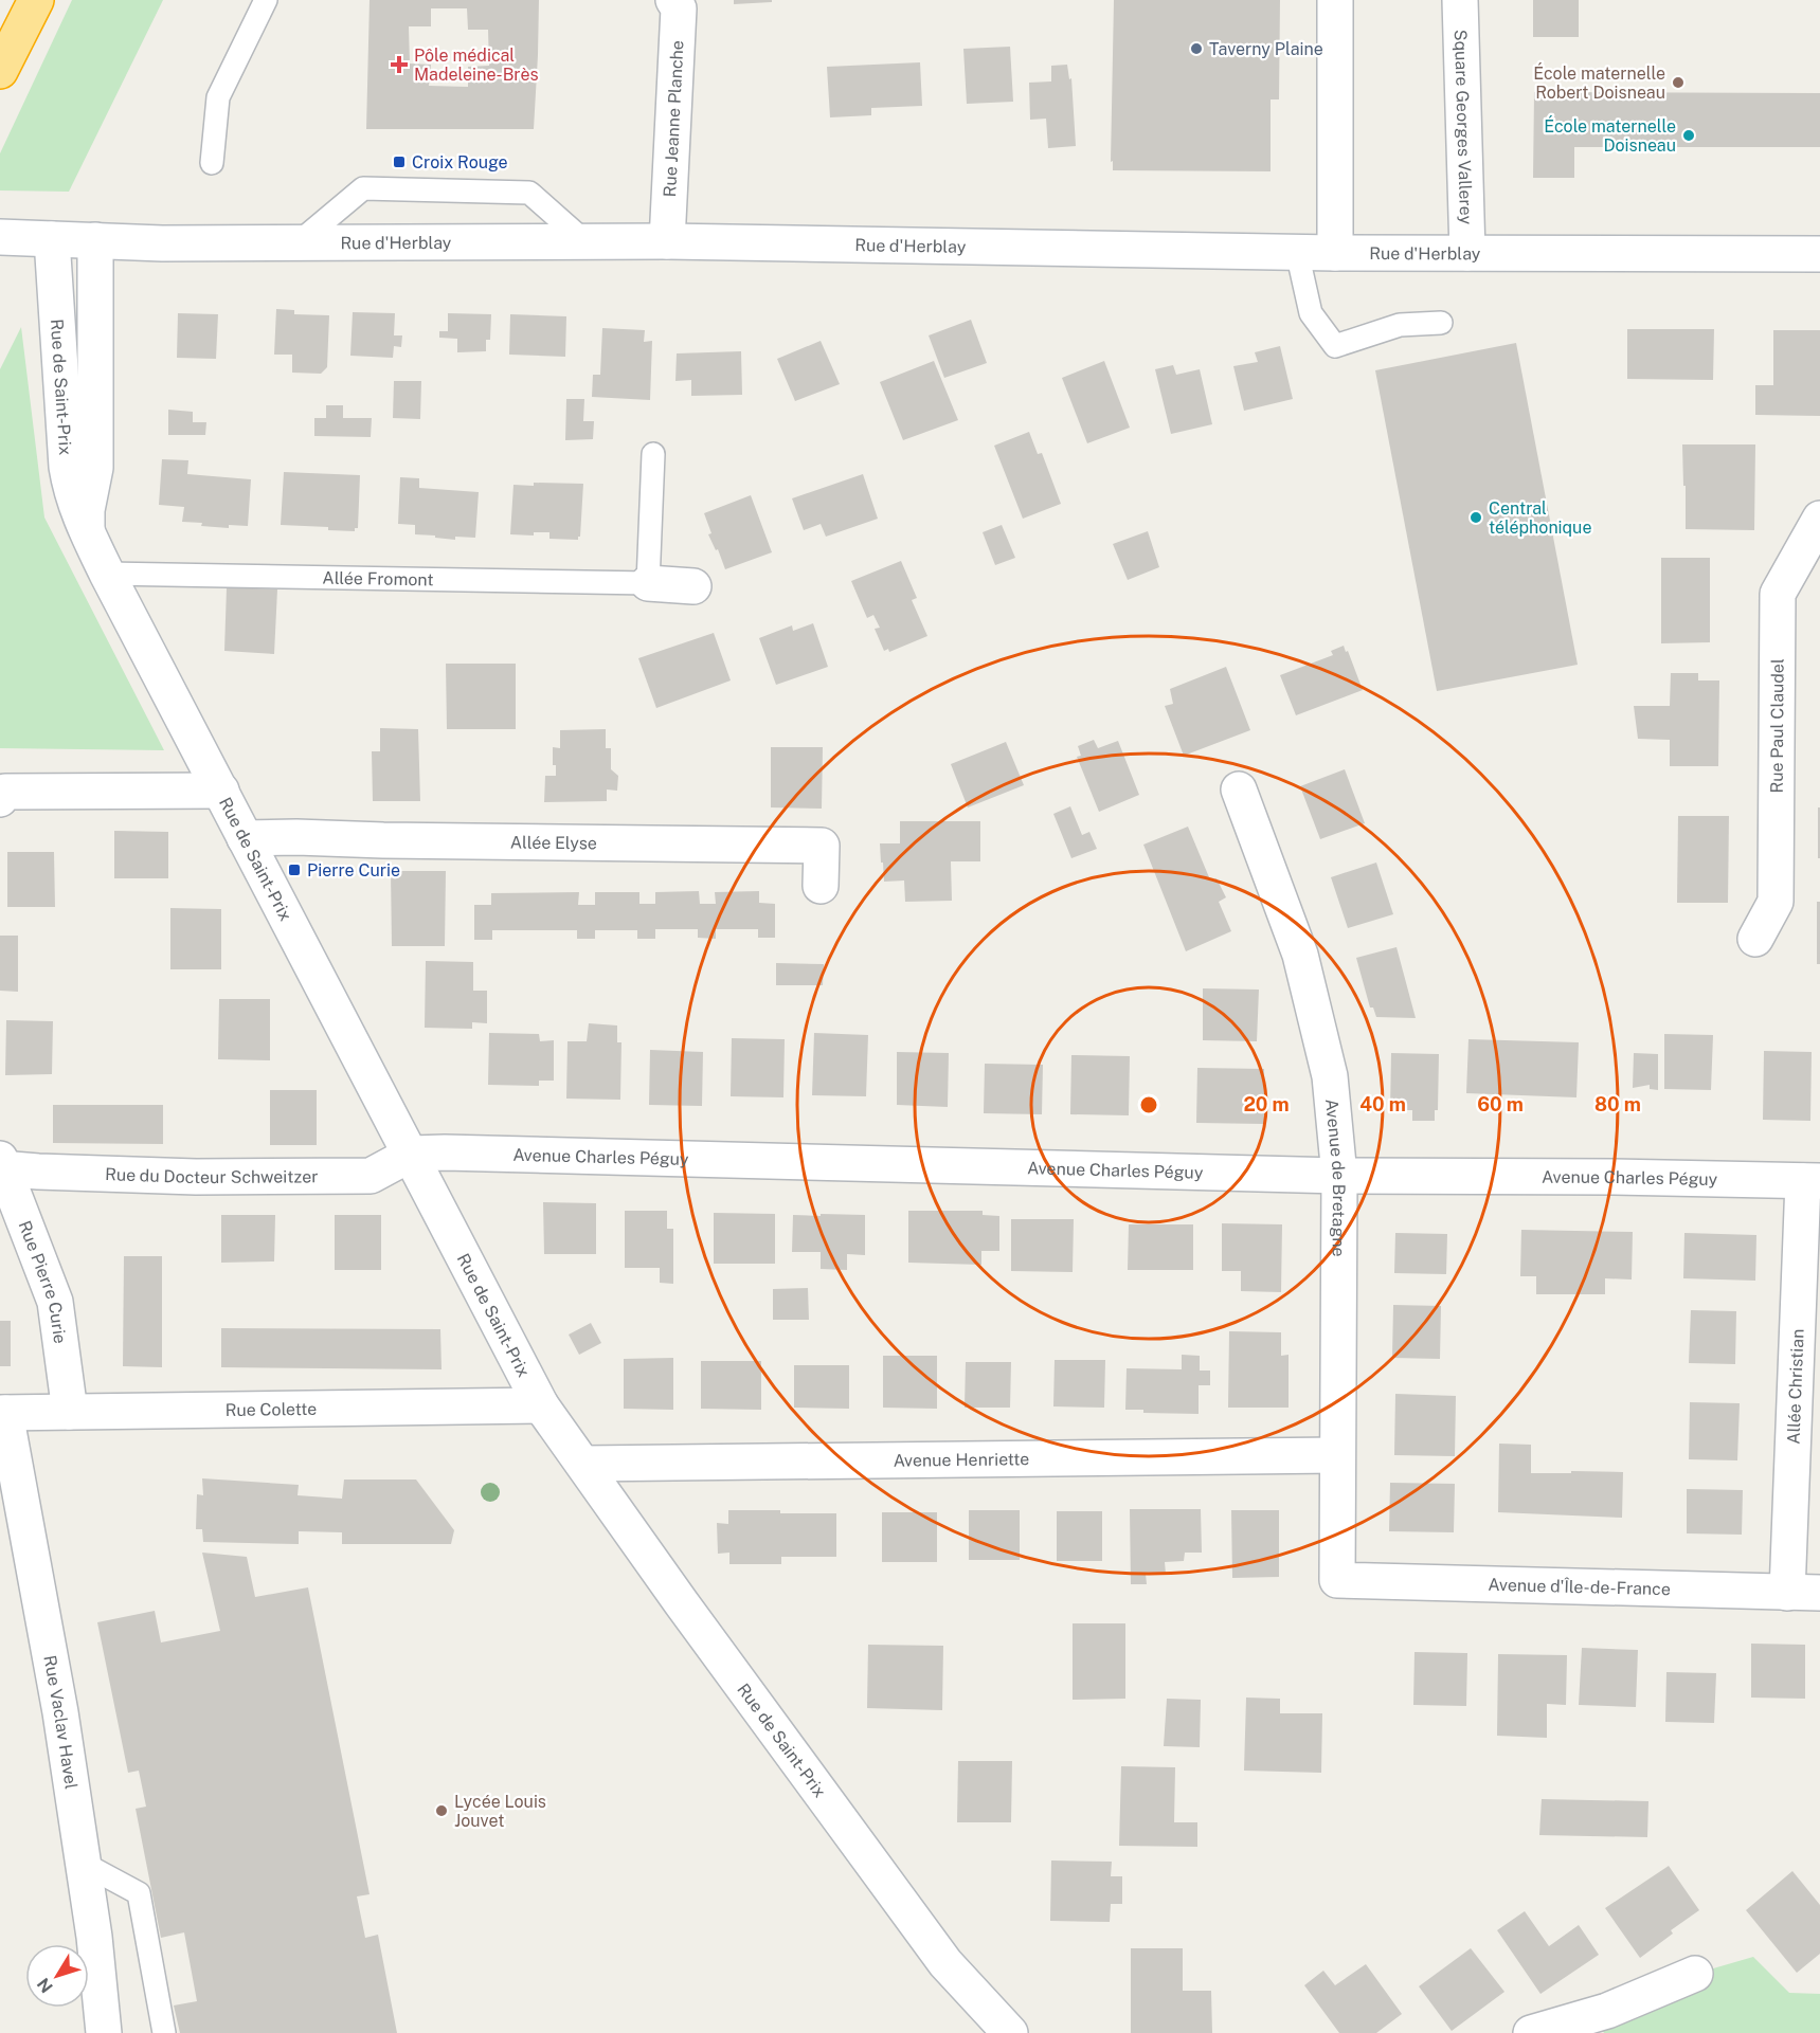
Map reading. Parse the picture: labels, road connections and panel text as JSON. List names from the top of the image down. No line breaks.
{"streets":{"street":["Rue Jeanne Planche","Square Georges Vallerey","Rue d'Herblay","Rue de Saint-Prix","Allée Fromont","Rue Paul Claudel","Allée Elyse","Avenue Charles Péguy","Rue du Docteur Schweitzer","Avenue de Bretagne","Rue Pierre Curie","Allée Christian","Rue Colette","Avenue Henriette","Avenue d'Île-de-France","Rue Vaclav Havel"]},"crossings":[["Rue Jeanne Planche","Rue d'Herblay"],["Square Georges Vallerey","Rue d'Herblay"],["Rue d'Herblay","Rue de Saint-Prix"],["Rue de Saint-Prix","Allée Fromont"],["Rue de Saint-Prix","Allée Elyse"],["Rue de Saint-Prix","Avenue Charles Péguy"],["Rue de Saint-Prix","Rue du Docteur Schweitzer"],["Rue de Saint-Prix","Rue Colette"],["Rue de Saint-Prix","Avenue Henriette"],["Avenue Charles Péguy","Rue du Docteur Schweitzer"],["Avenue Charles Péguy","Avenue de Bretagne"],["Avenue Charles Péguy","Allée Christian"],["Rue du Docteur Schweitzer","Rue Pierre Curie"],["Avenue de Bretagne","Avenue Henriette"],["Avenue de Bretagne","Avenue d'Île-de-France"],["Rue Pierre Curie","Rue Colette"],["Allée Christian","Avenue d'Île-de-France"],["Rue Colette","Rue Vaclav Havel"]],"places":{"other":["Taverny Plaine","École maternelle Robert Doisneau","École maternelle Doisneau","Central téléphonique","Lycée Louis Jouvet"],"health":["Pôle médical Madeleine-Brès"],"transit":["Croix Rouge","Pierre Curie"]},"north":"bottom left","rings":["20 m","40 m","60 m","80 m"]}
